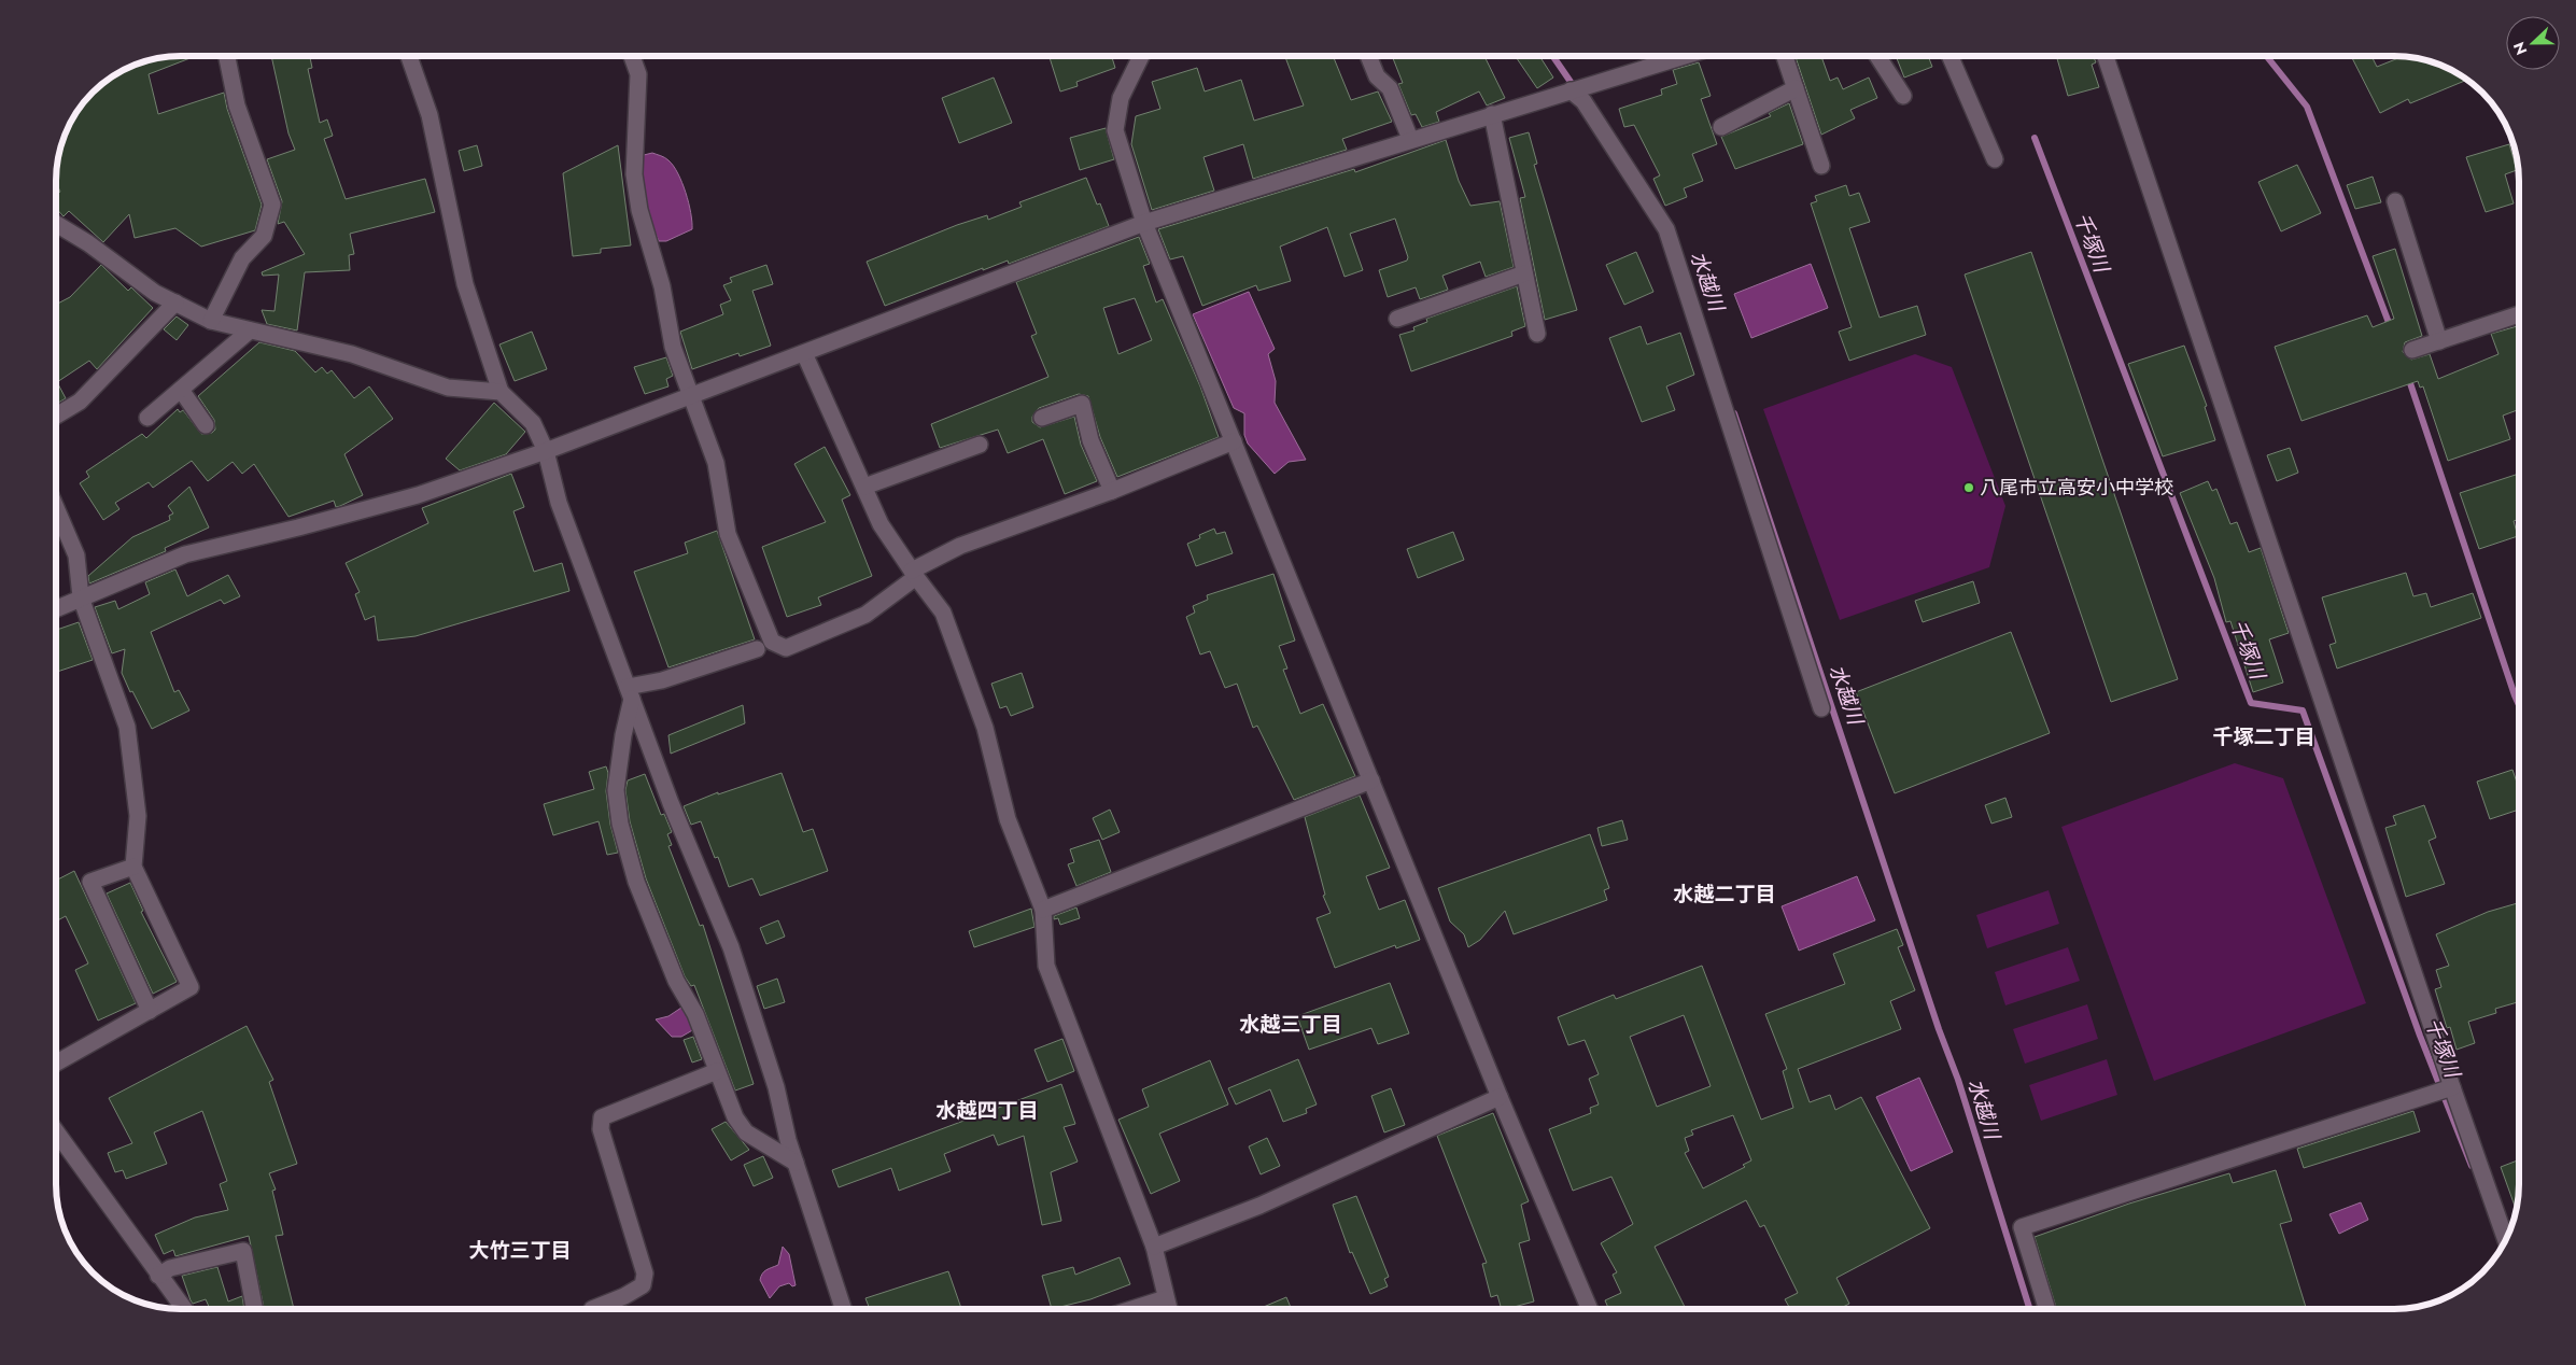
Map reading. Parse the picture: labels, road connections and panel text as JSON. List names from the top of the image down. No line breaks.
{"districts":["千塚二丁目","水越二丁目","水越三丁目","水越四丁目","大竹三丁目"],"water":["千塚川","水越川"],"places":["八尾市立高安小中学校"],"north":"left"}
